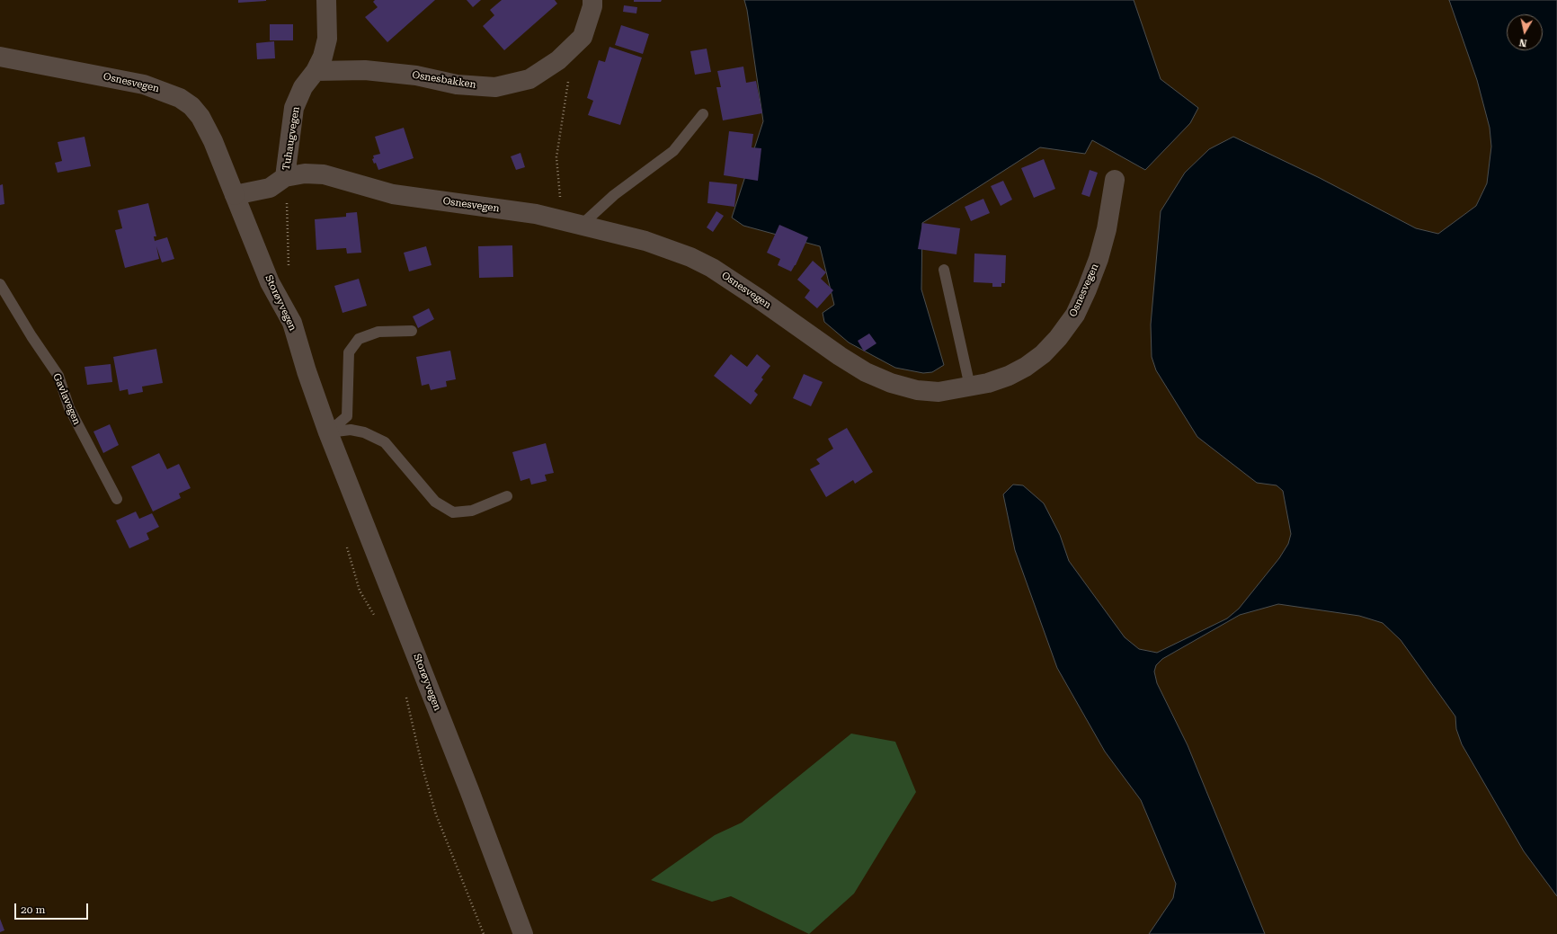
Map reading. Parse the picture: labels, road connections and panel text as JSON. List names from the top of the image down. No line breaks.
{"streets":{"street":["Osnesbakken","Osnesvegen","Tuhaugvegen","Storøyvegen"],"lane":["Gavlavegen"]},"crossings":[["Osnesbakken","Tuhaugvegen"],["Osnesvegen","Tuhaugvegen"],["Osnesvegen","Storøyvegen"]],"scale_bar":"20 m","north":"bottom"}
